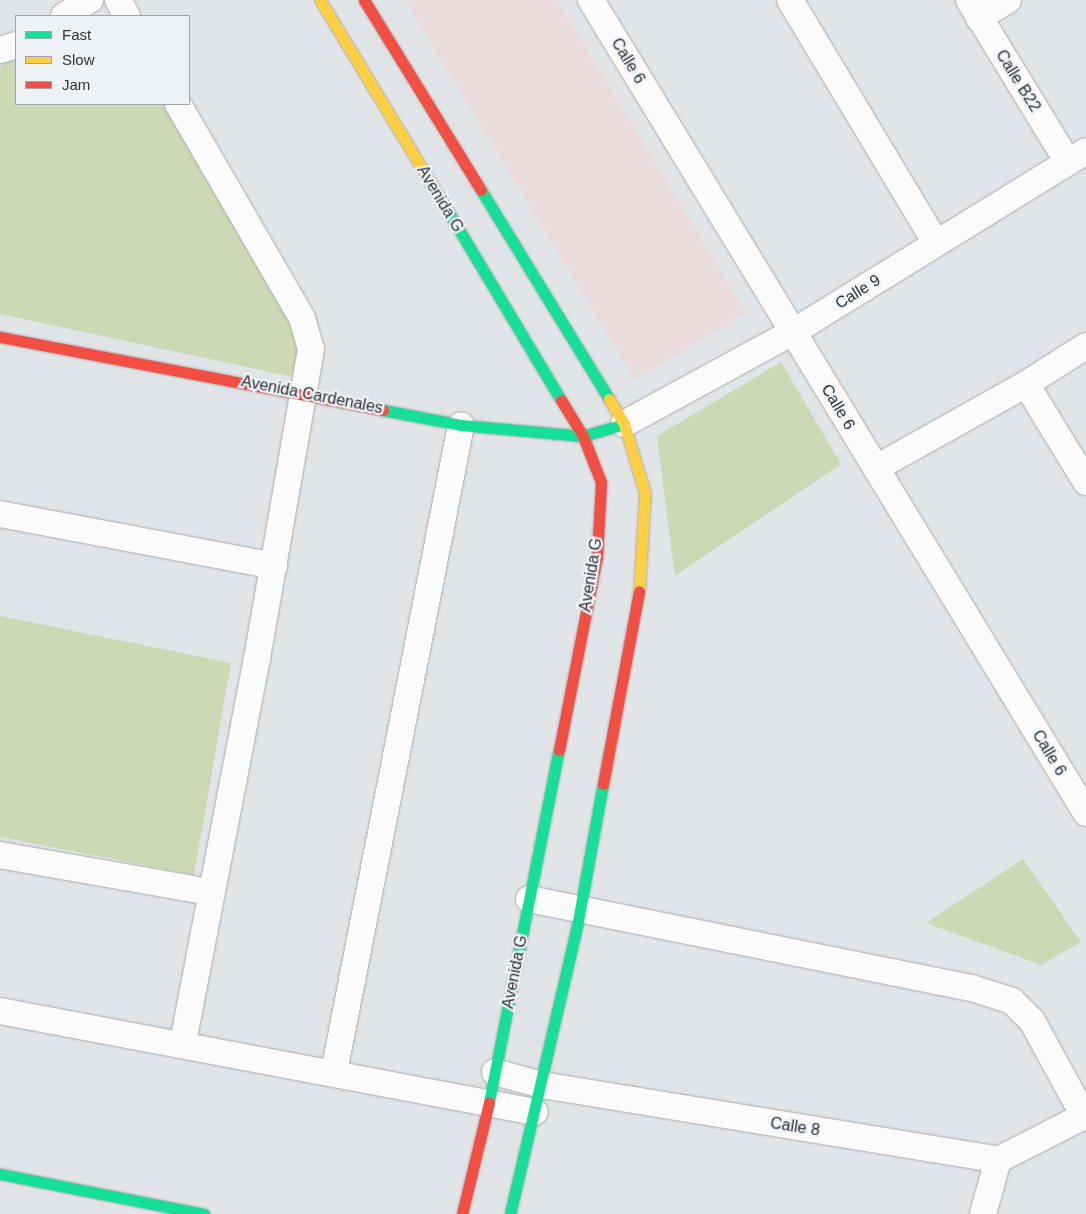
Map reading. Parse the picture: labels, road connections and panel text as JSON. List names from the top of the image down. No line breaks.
{"streets":{"street":["Calle 6","Calle B22","Avenida G","Calle 9","Avenida Cardenales","Calle 8"]},"crossings":[["Calle 6","Calle 9"],["Calle B22","Calle 9"],["Avenida G","Avenida Cardenales"],["Avenida G","Calle 8"],["Calle 9","Avenida Cardenales"]],"legend":["Fast","Slow","Jam"]}
